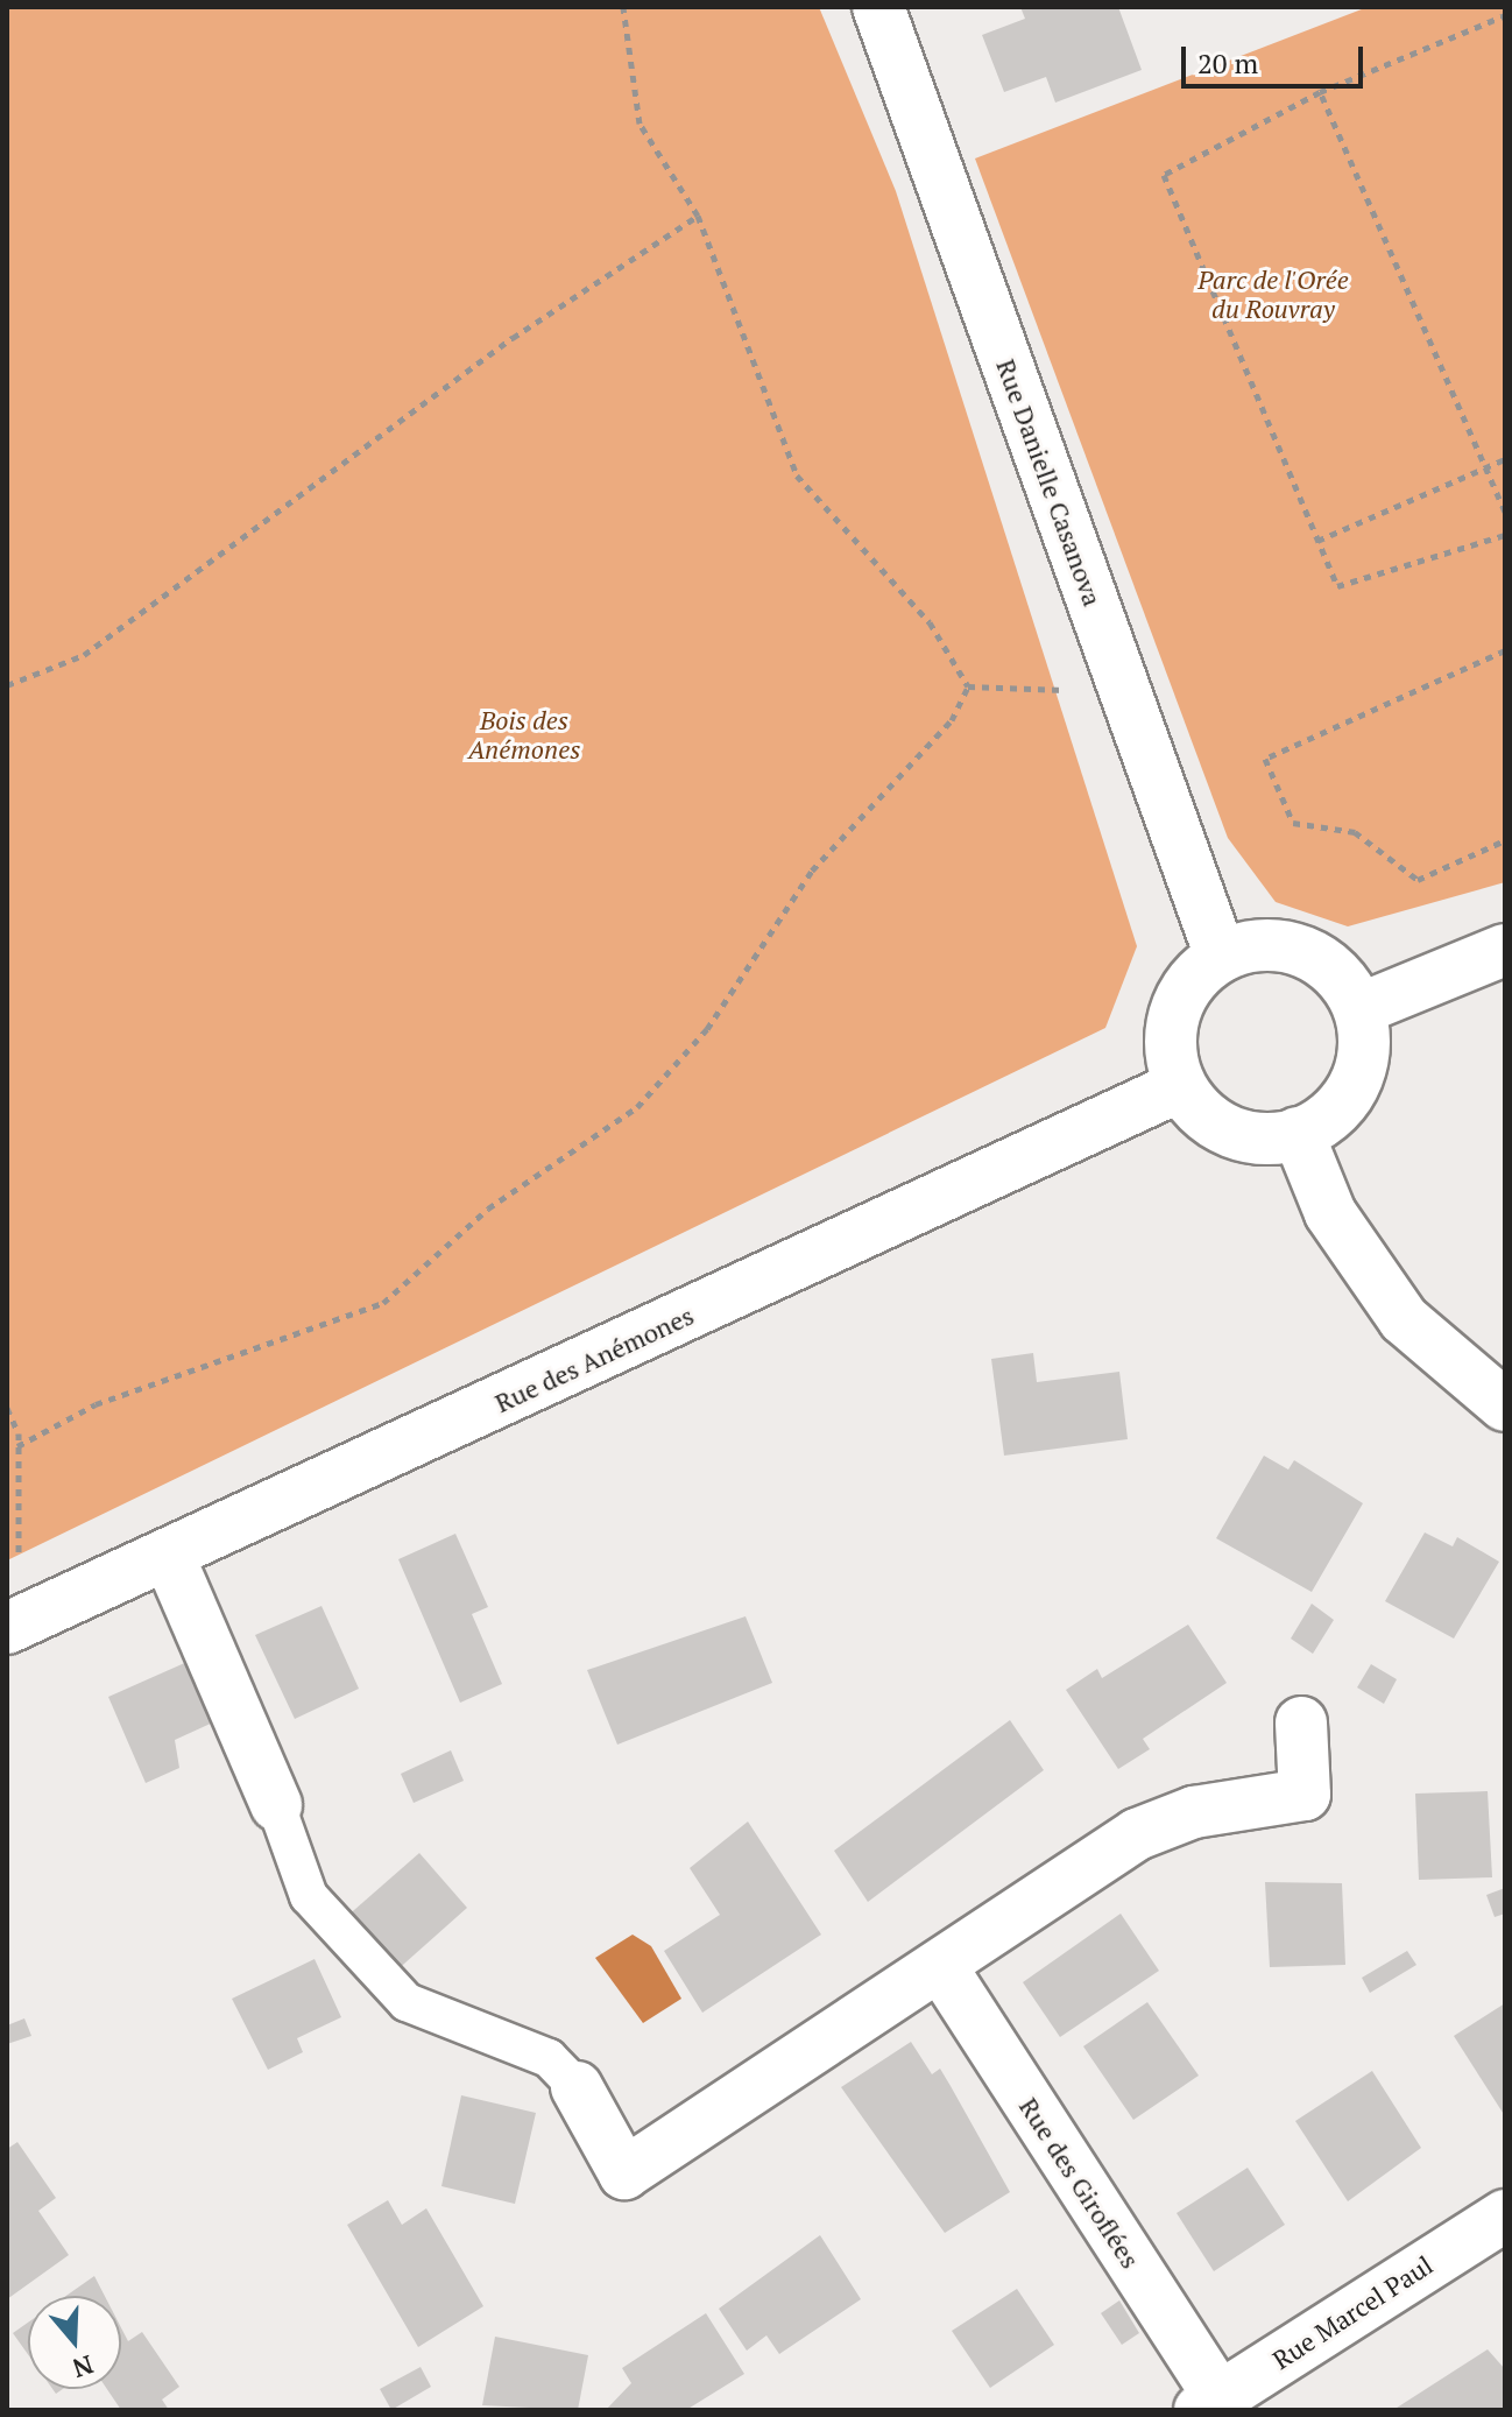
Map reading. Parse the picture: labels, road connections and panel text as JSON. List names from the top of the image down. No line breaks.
{"streets":{"street":["Rue Danielle Casanova","Rue des Anémones","Rue des Giroflées","Rue Marcel Paul"]},"crossings":[["Rue Danielle Casanova","Rue des Anémones"],["Rue des Giroflées","Rue Marcel Paul"]],"parks":["Parc de l'Orée du Rouvray","Bois des Anémones"],"scale_bar":"20 m","north":"bottom"}
